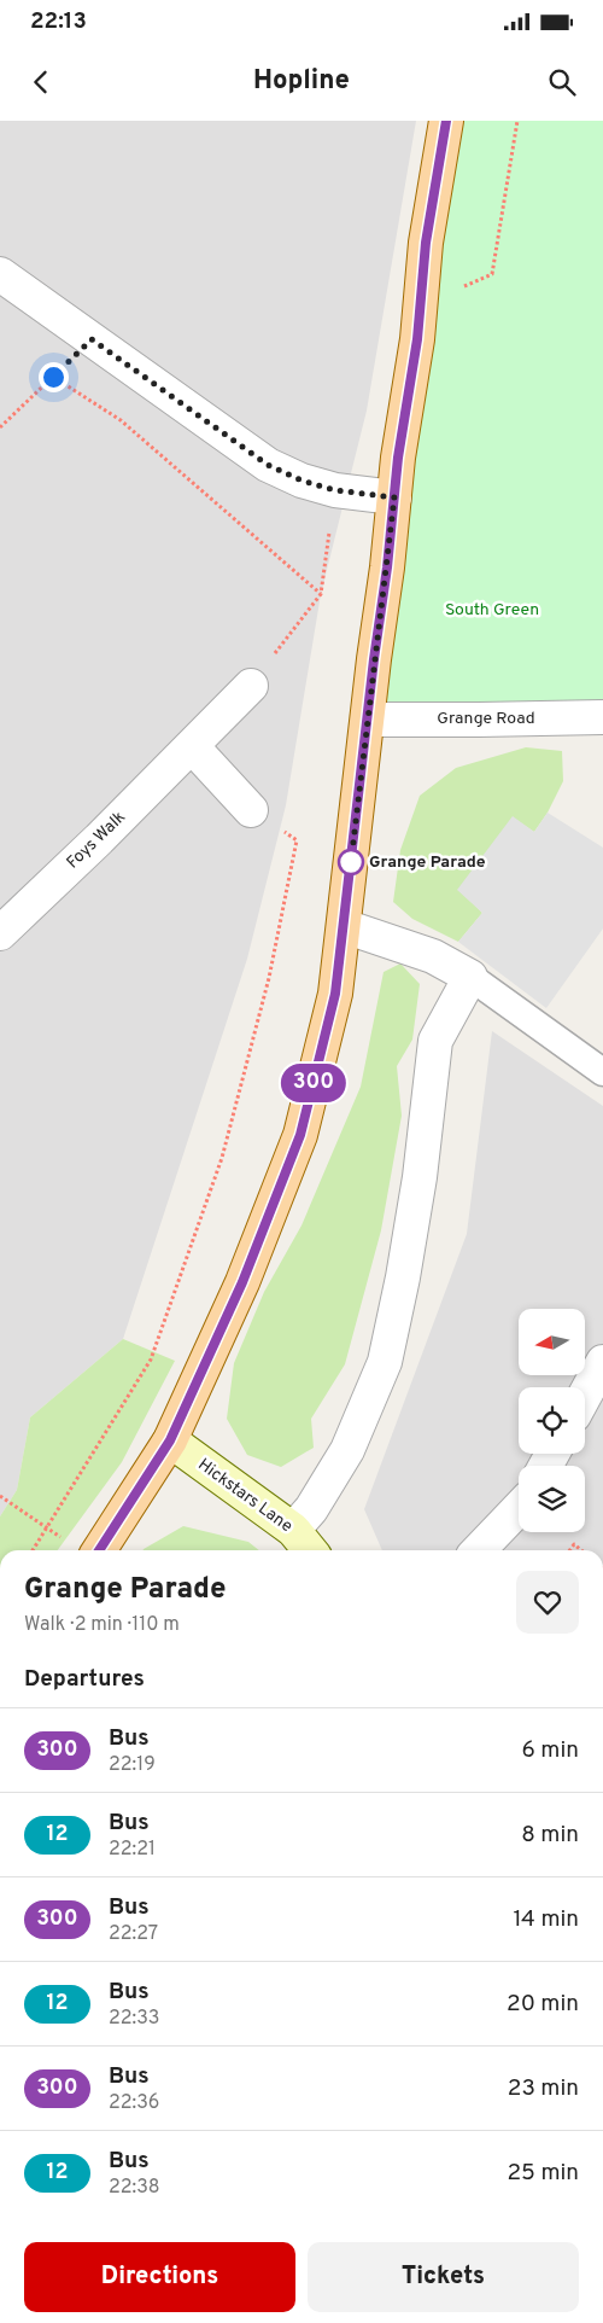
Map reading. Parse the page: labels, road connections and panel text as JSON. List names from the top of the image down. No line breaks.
{"streets":{"street":["Grange Road","Foys Walk","Hickstars Lane"]},"parks":["South Green"],"places":["Grange Parade"],"lines":["bus line 300"],"north":"left","page":{"status":"22:13","header":"Hopline","on_map":"300","heading":[["Grange Parade","Walk · 2 min · 110 m"],"Departures"],"list":[{"mark":"300","name":"Bus","note":"22:19","value":"6 min"},{"mark":"12","name":"Bus","note":"22:21","value":"8 min"},{"mark":"300","name":"Bus","note":"22:27","value":"14 min"},{"mark":"12","name":"Bus","note":"22:33","value":"20 min"},{"mark":"300","name":"Bus","note":"22:36","value":"23 min"},{"mark":"12","name":"Bus","note":"22:38","value":"25 min"}],"buttons":["Directions","Tickets"]}}
